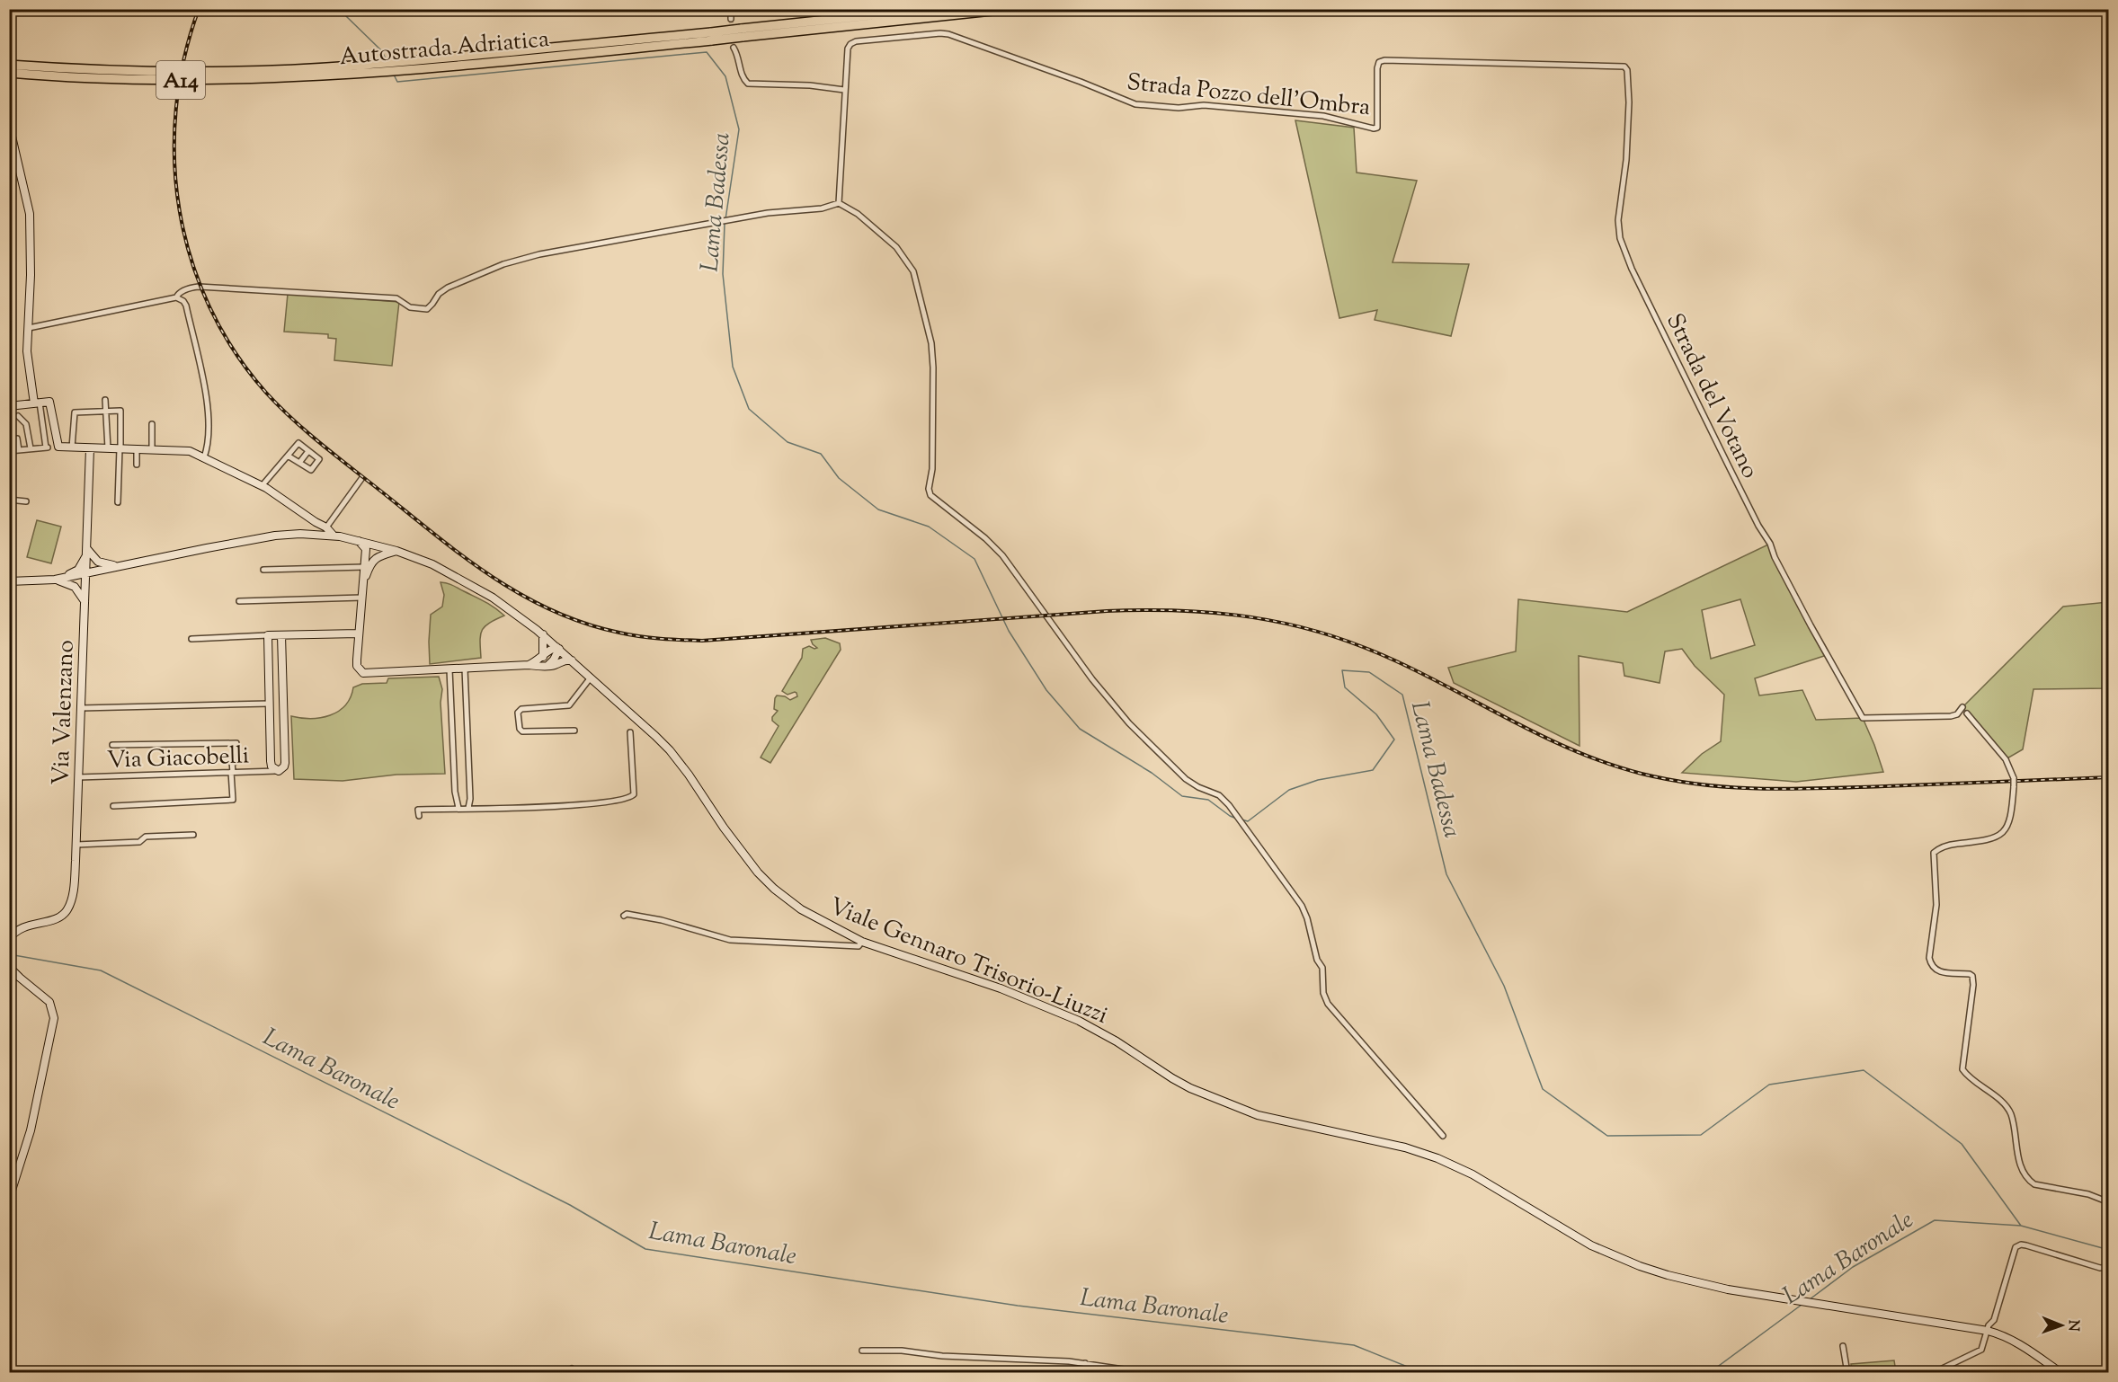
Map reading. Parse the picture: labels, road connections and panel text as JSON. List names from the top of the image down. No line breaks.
{"streets":{"highway":["Autostrada Adriatica","A14"],"main road":["Via Valenzano","Viale Gennaro Trisorio-Liuzzi"],"street":["Strada Pozzo dell'Ombra","Strada del Votano","Via Giacobelli"]},"crossings":[["Strada Pozzo dell'Ombra","Strada del Votano"],["Via Valenzano","Via Giacobelli"],["Via Valenzano","Viale Gennaro Trisorio-Liuzzi"]],"water":["Lama Badessa","Lama Baronale"],"north":"right"}
